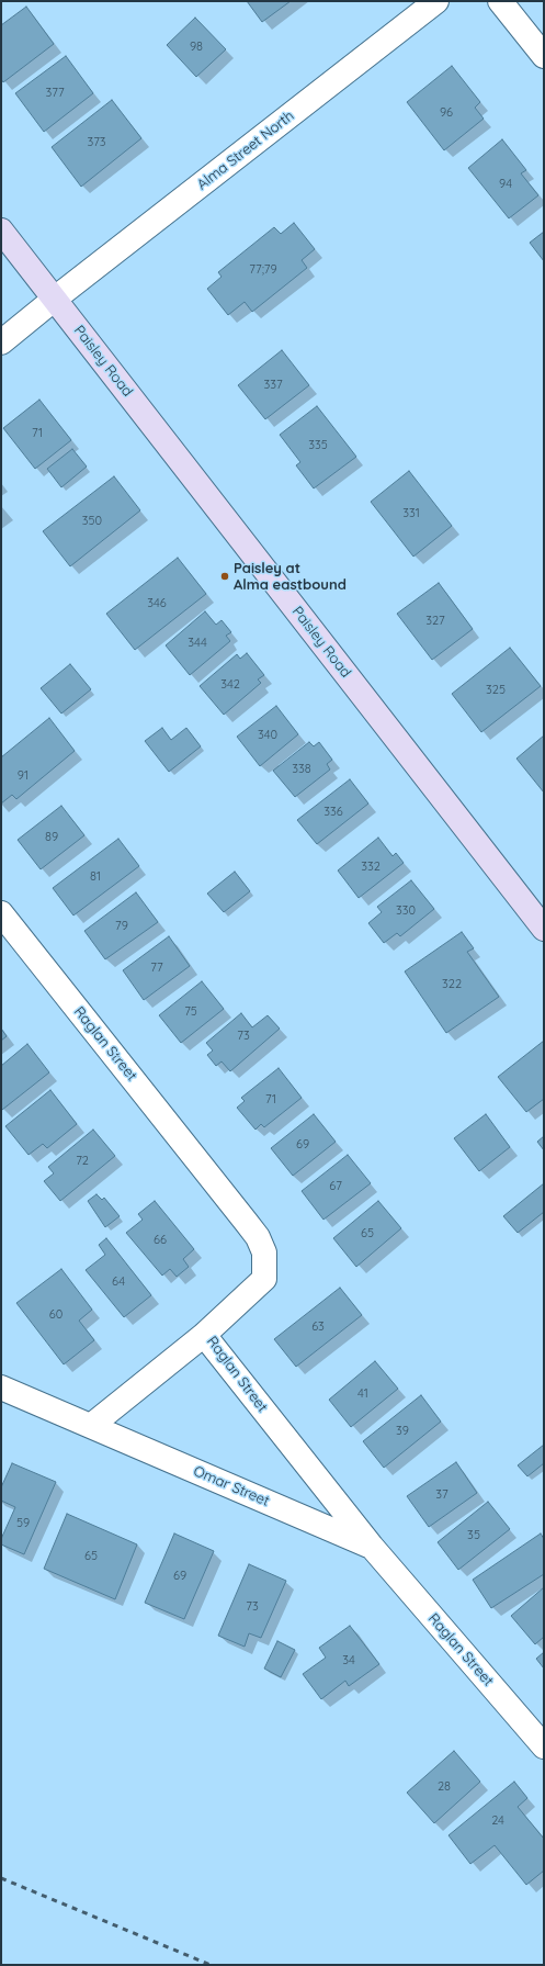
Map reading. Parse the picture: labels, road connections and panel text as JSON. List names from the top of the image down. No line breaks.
{"streets":{"main road":["Paisley Road"],"street":["Alma Street North","Raglan Street","Omar Street"]},"crossings":[["Alma Street North","Paisley Road"],["Raglan Street","Omar Street"]],"places":["Paisley at Alma eastbound"],"house_numbers":["98","377","96","373","94","77;79","337","71","335","331","350","346","327","344","342","325","340","338","91","336","89","332","81","330","79","77","322","75","73","71","69","72","67","65","66","64","60","63","41","39","37","59","35","65","69","73","34","28","24"]}
